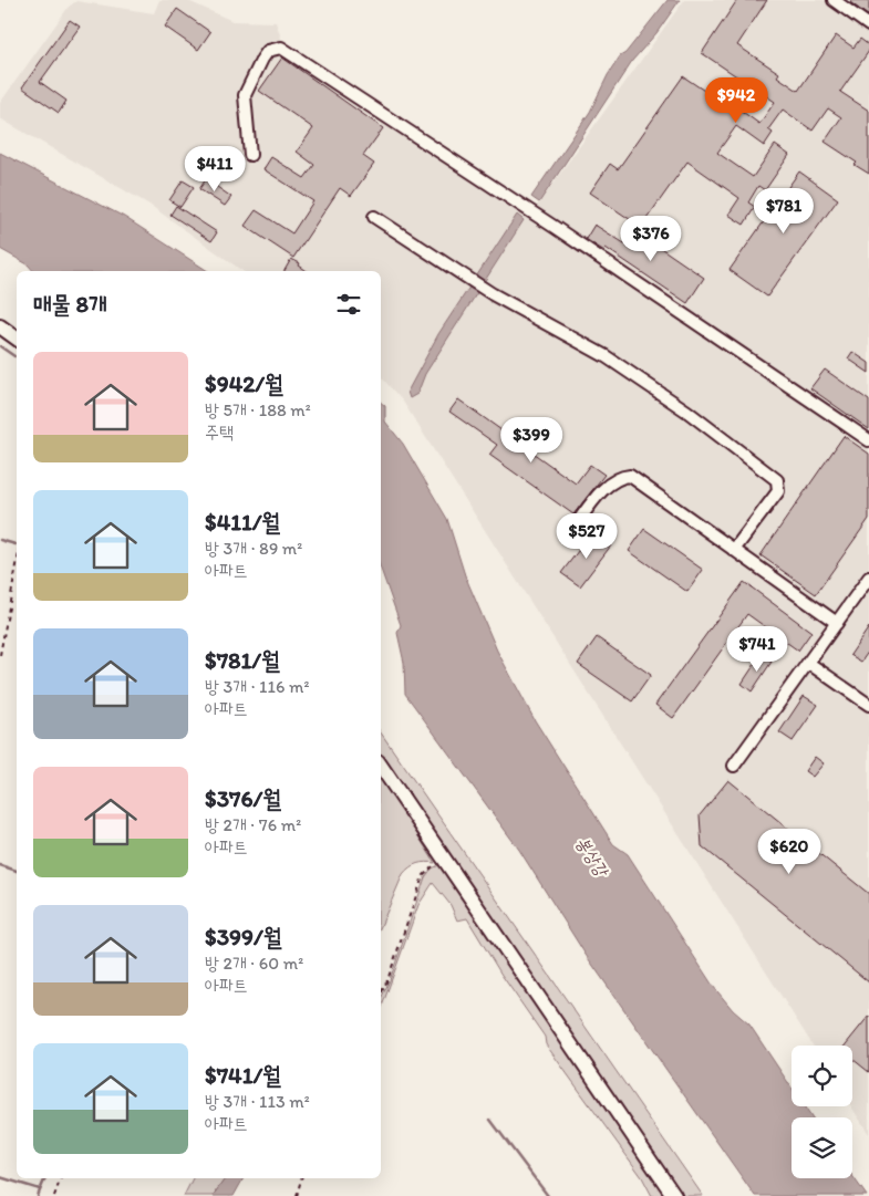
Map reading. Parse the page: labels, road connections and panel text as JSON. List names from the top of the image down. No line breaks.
{"water":["봉상강"],"page":{"price":["$942","$411","$781","$376","$399","$527","$741","$620"],"heading":"매물 8개","list":[{"name":"$942/월","note":"방 5개 · 188 m² · 주택"},{"name":"$411/월","note":"방 3개 · 89 m² · 아파트"},{"name":"$781/월","note":"방 3개 · 116 m² · 아파트"},{"name":"$376/월","note":"방 2개 · 76 m² · 아파트"},{"name":"$399/월","note":"방 2개 · 60 m² · 아파트"},{"name":"$741/월","note":"방 3개 · 113 m² · 아파트"}]}}
